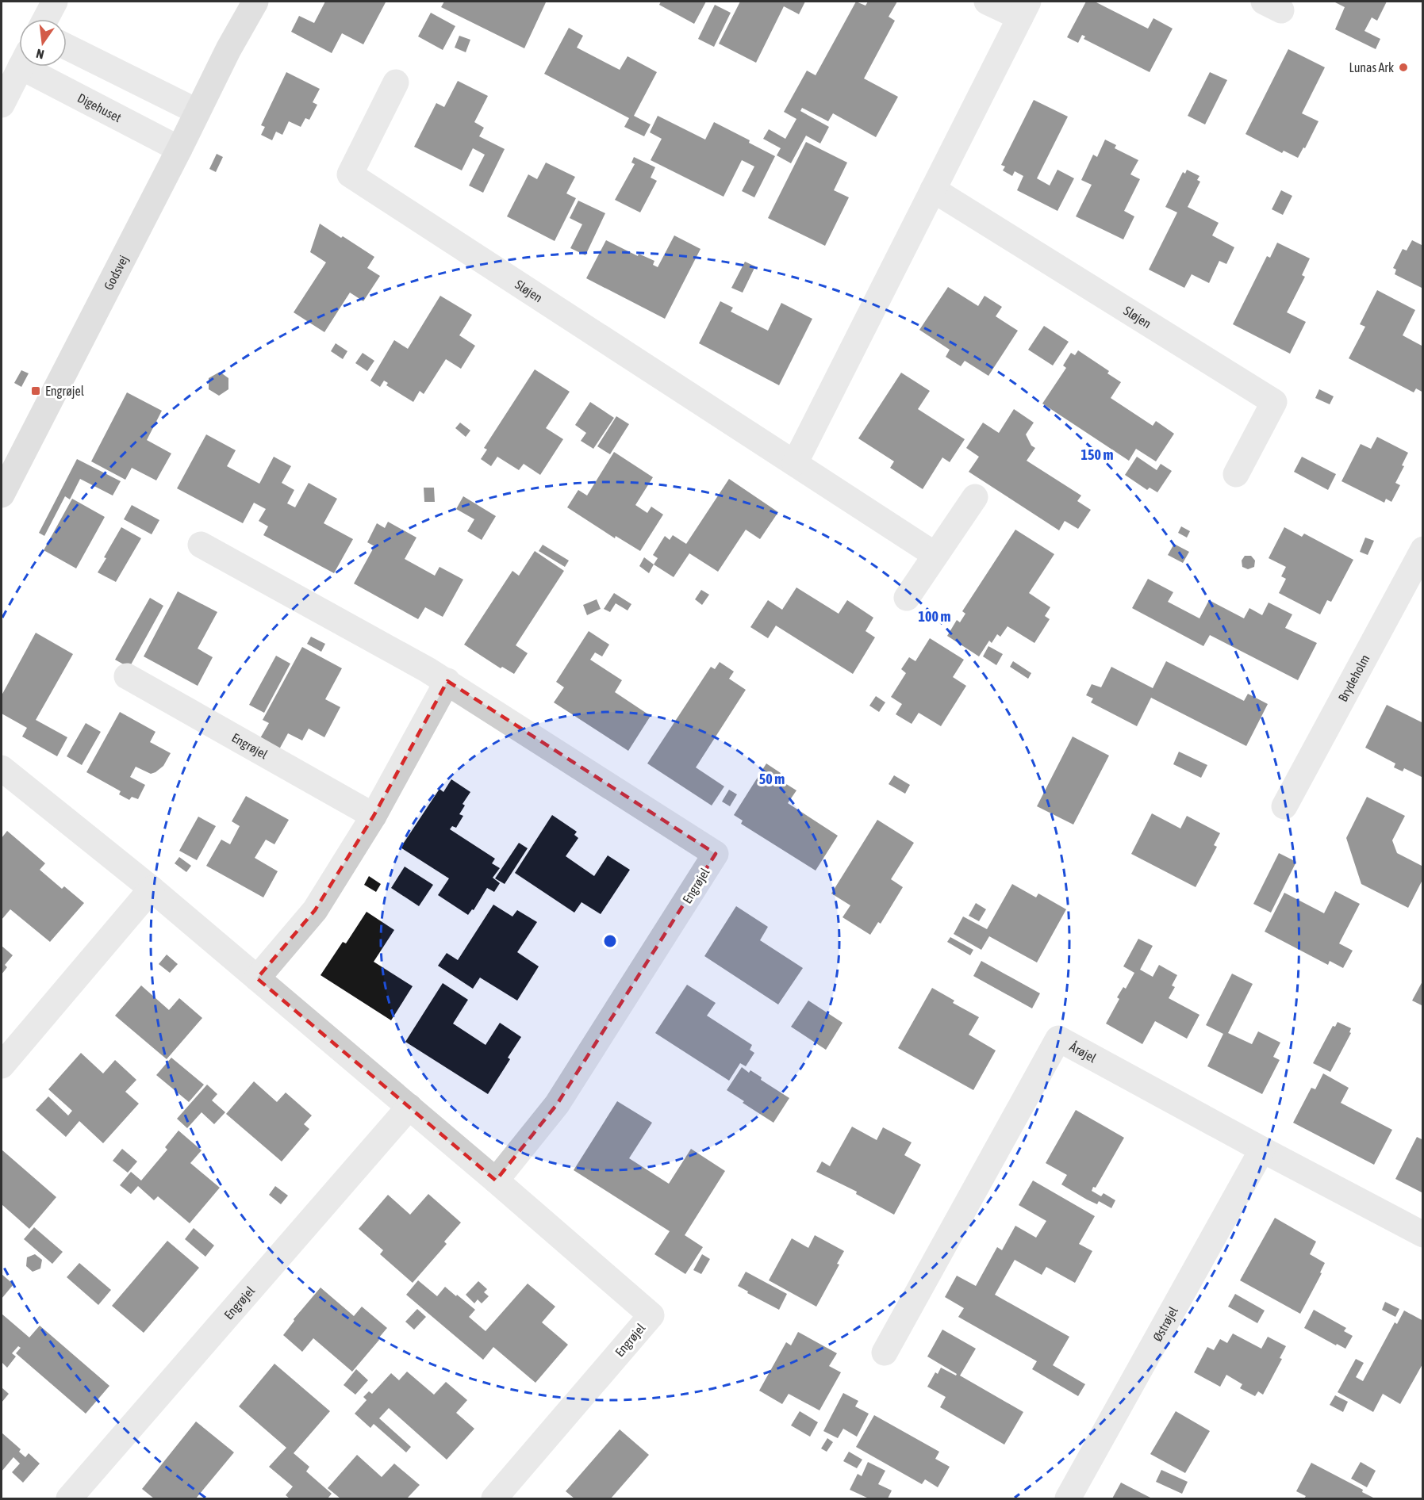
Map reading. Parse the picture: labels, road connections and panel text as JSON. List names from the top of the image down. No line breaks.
{"streets":{"street":["Digehuset","Godsvej","Sløjen","Brydeholm","Engrøjel","Årøjel","Østrøjel"]},"crossings":[["Digehuset","Godsvej"],["Årøjel","Østrøjel"]],"places":{"other":["Lunas Ark"],"transit":["Engrøjel"]},"north":"bottom","rings":["150 m","100 m","50 m"]}
